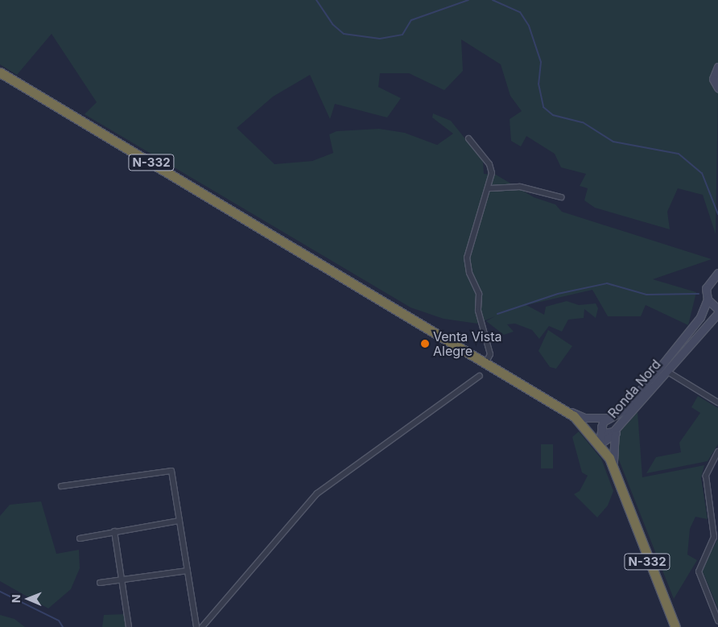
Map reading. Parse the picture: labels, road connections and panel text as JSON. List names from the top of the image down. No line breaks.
{"streets":{"highway":["N-332"],"main road":["Ronda Nord"]},"places":["Venta Vista Alegre"],"north":"left"}
